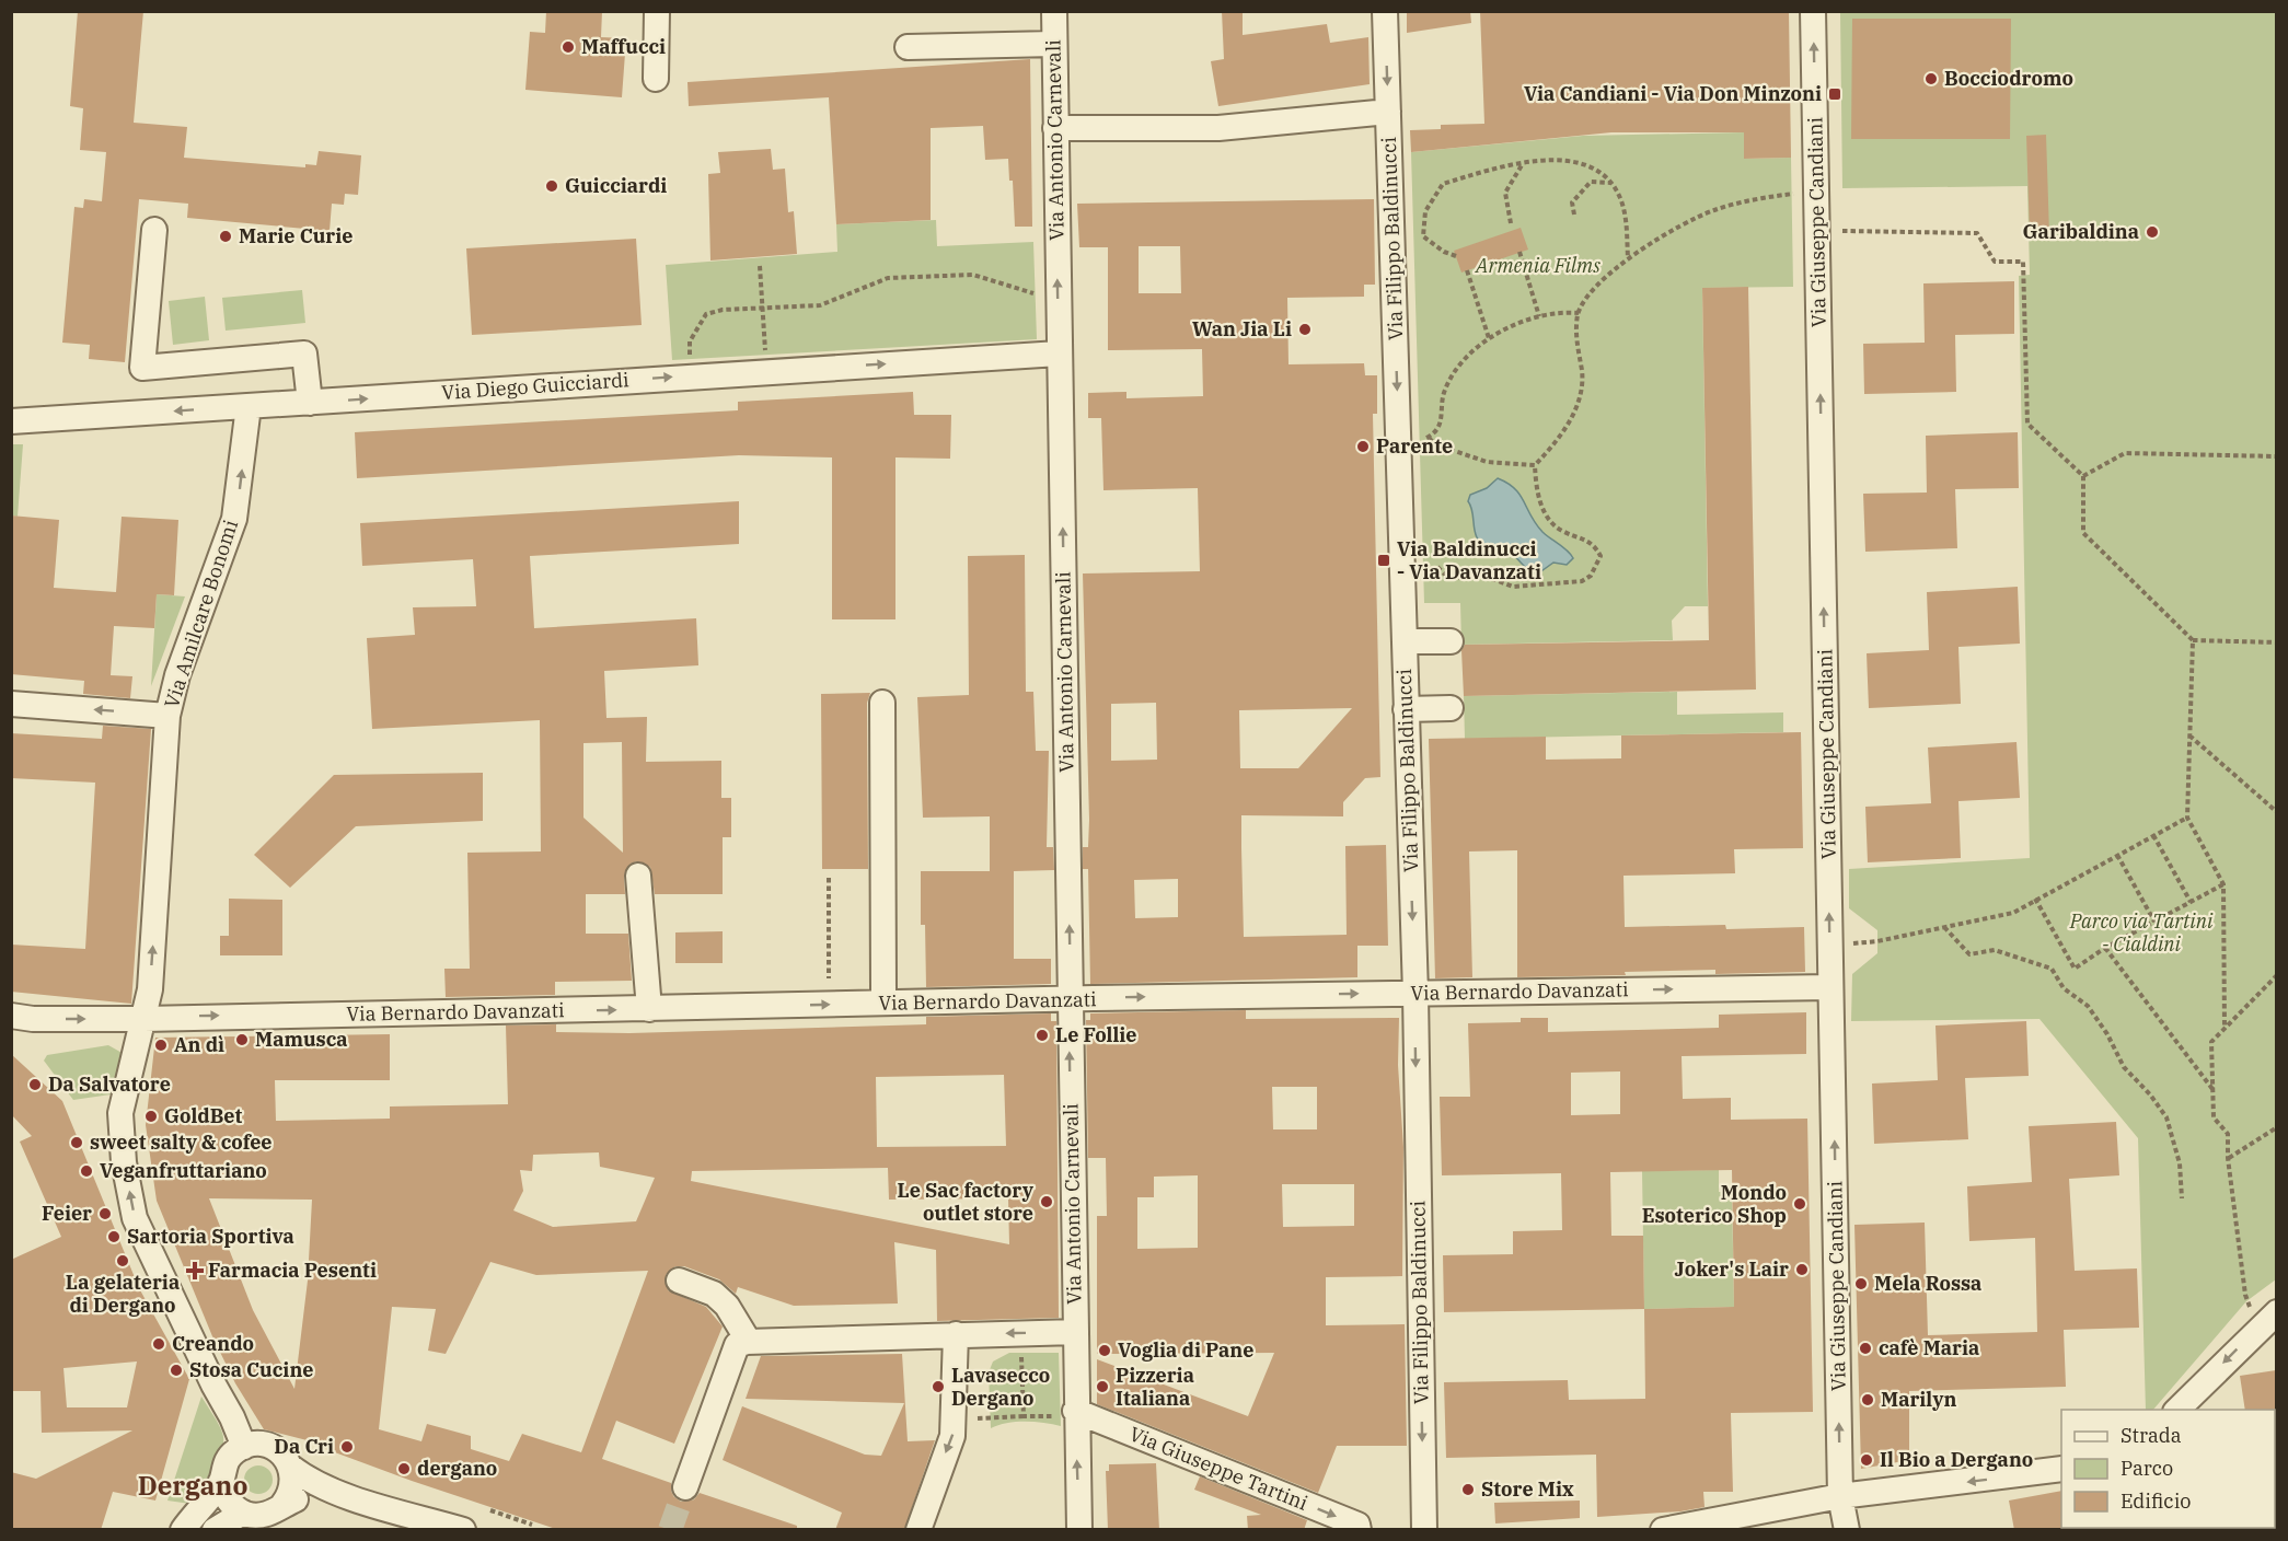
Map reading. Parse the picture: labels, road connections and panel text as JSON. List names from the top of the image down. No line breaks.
{"streets":{"street":["Via Antonio Carnevali","Via Giuseppe Candiani","Via Filippo Baldinucci","Via Diego Guicciardi","Via Amilcare Bonomi","Via Bernardo Davanzati","Via Giuseppe Tartini"]},"crossings":[["Via Antonio Carnevali","Via Diego Guicciardi"],["Via Antonio Carnevali","Via Bernardo Davanzati"],["Via Antonio Carnevali","Via Giuseppe Tartini"],["Via Giuseppe Candiani","Via Bernardo Davanzati"],["Via Filippo Baldinucci","Via Bernardo Davanzati"],["Via Diego Guicciardi","Via Amilcare Bonomi"],["Via Amilcare Bonomi","Via Bernardo Davanzati"]],"one_way":["Via Giuseppe Candiani","Via Filippo Baldinucci","Via Amilcare Bonomi","Via Bernardo Davanzati","Via Giuseppe Tartini"],"districts":["Dergano"],"parks":["Armenia Films","Parco via Tartini - Cialdini"],"places":{"other":["Maffucci","Bocciodromo","Guicciardi","Garibaldina","Marie Curie","Wan Jia Li","Parente","Le Follie","Mamusca","An dì","Da Salvatore","GoldBet","sweet salty & cofee","Veganfruttariano","Le Sac factory outlet store","Mondo Esoterico Shop","Feier","Sartoria Sportiva","La gelateria di Dergano","Joker's Lair","Mela Rossa","Creando","cafè Maria","Voglia di Pane","Stosa Cucine","Lavasecco Dergano","Pizzeria Italiana","Marilyn","Da Cri","Il Bio a Dergano","dergano","Store Mix"],"transit":["Via Candiani - Via Don Minzoni","Via Baldinucci - Via Davanzati"],"health":["Farmacia Pesenti"]},"legend":["Strada","Parco","Edificio"]}
